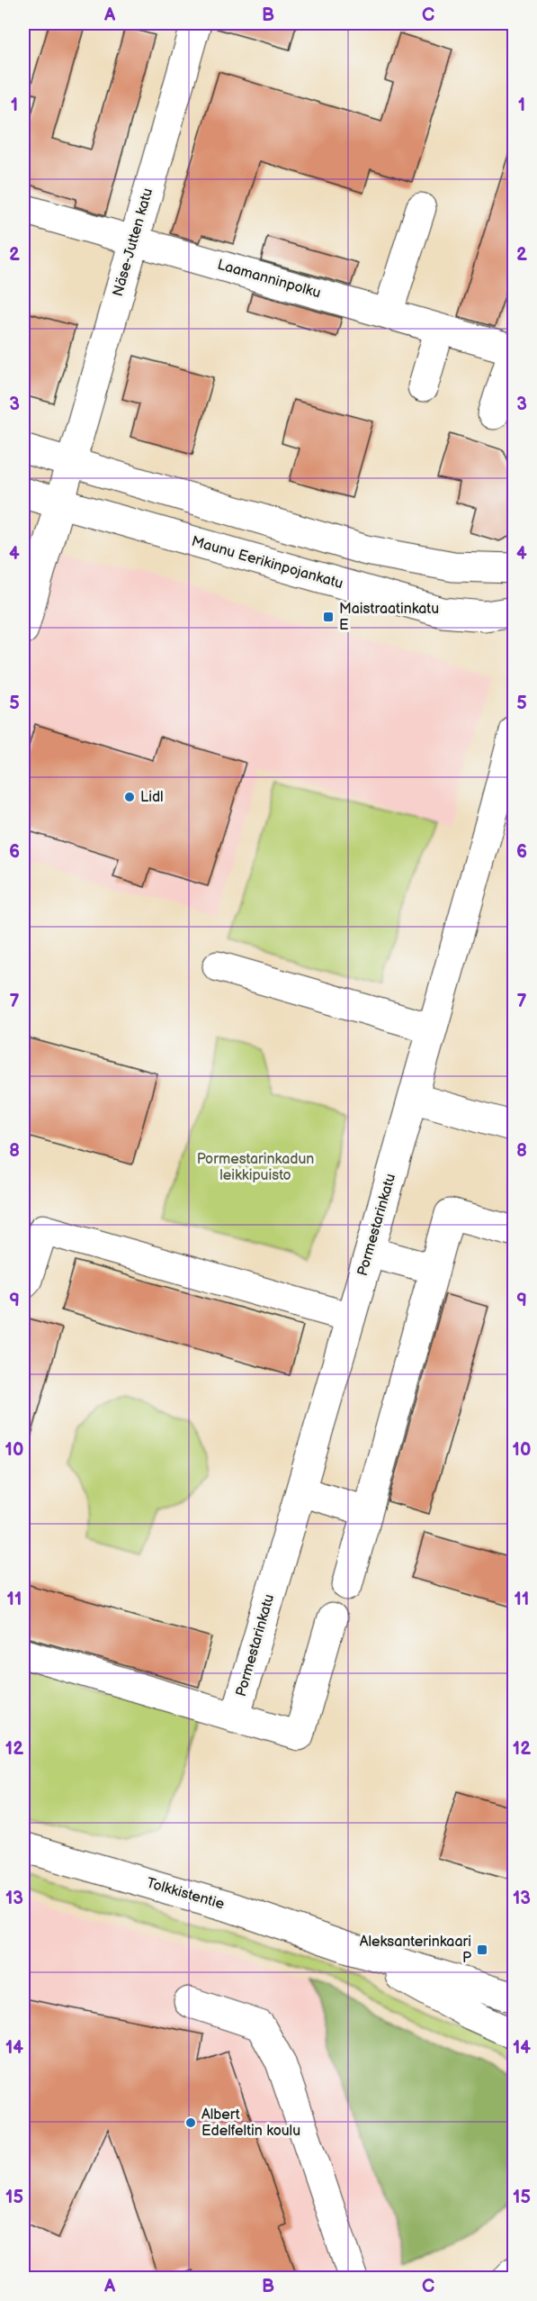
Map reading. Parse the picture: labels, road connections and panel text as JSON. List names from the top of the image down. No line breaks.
{"streets":{"street":["Näse-Jutten katu","Laamanninpolku","Maunu Eerikinpojankatu","Pormestarinkatu","Tolkkistentie"]},"crossings":[["Näse-Jutten katu","Laamanninpolku"],["Näse-Jutten katu","Maunu Eerikinpojankatu"]],"parks":["Pormestarinkadun leikkipuisto"],"places":{"transit":["Maistraatinkatu E","Aleksanterinkaari P"],"other":["Lidl","Albert Edelfeltin koulu"]},"grid":{"columns":["A","B","C"],"rows":["1","2","3","4","5","6","7","8","9","10","11","12","13","14","15"]}}
